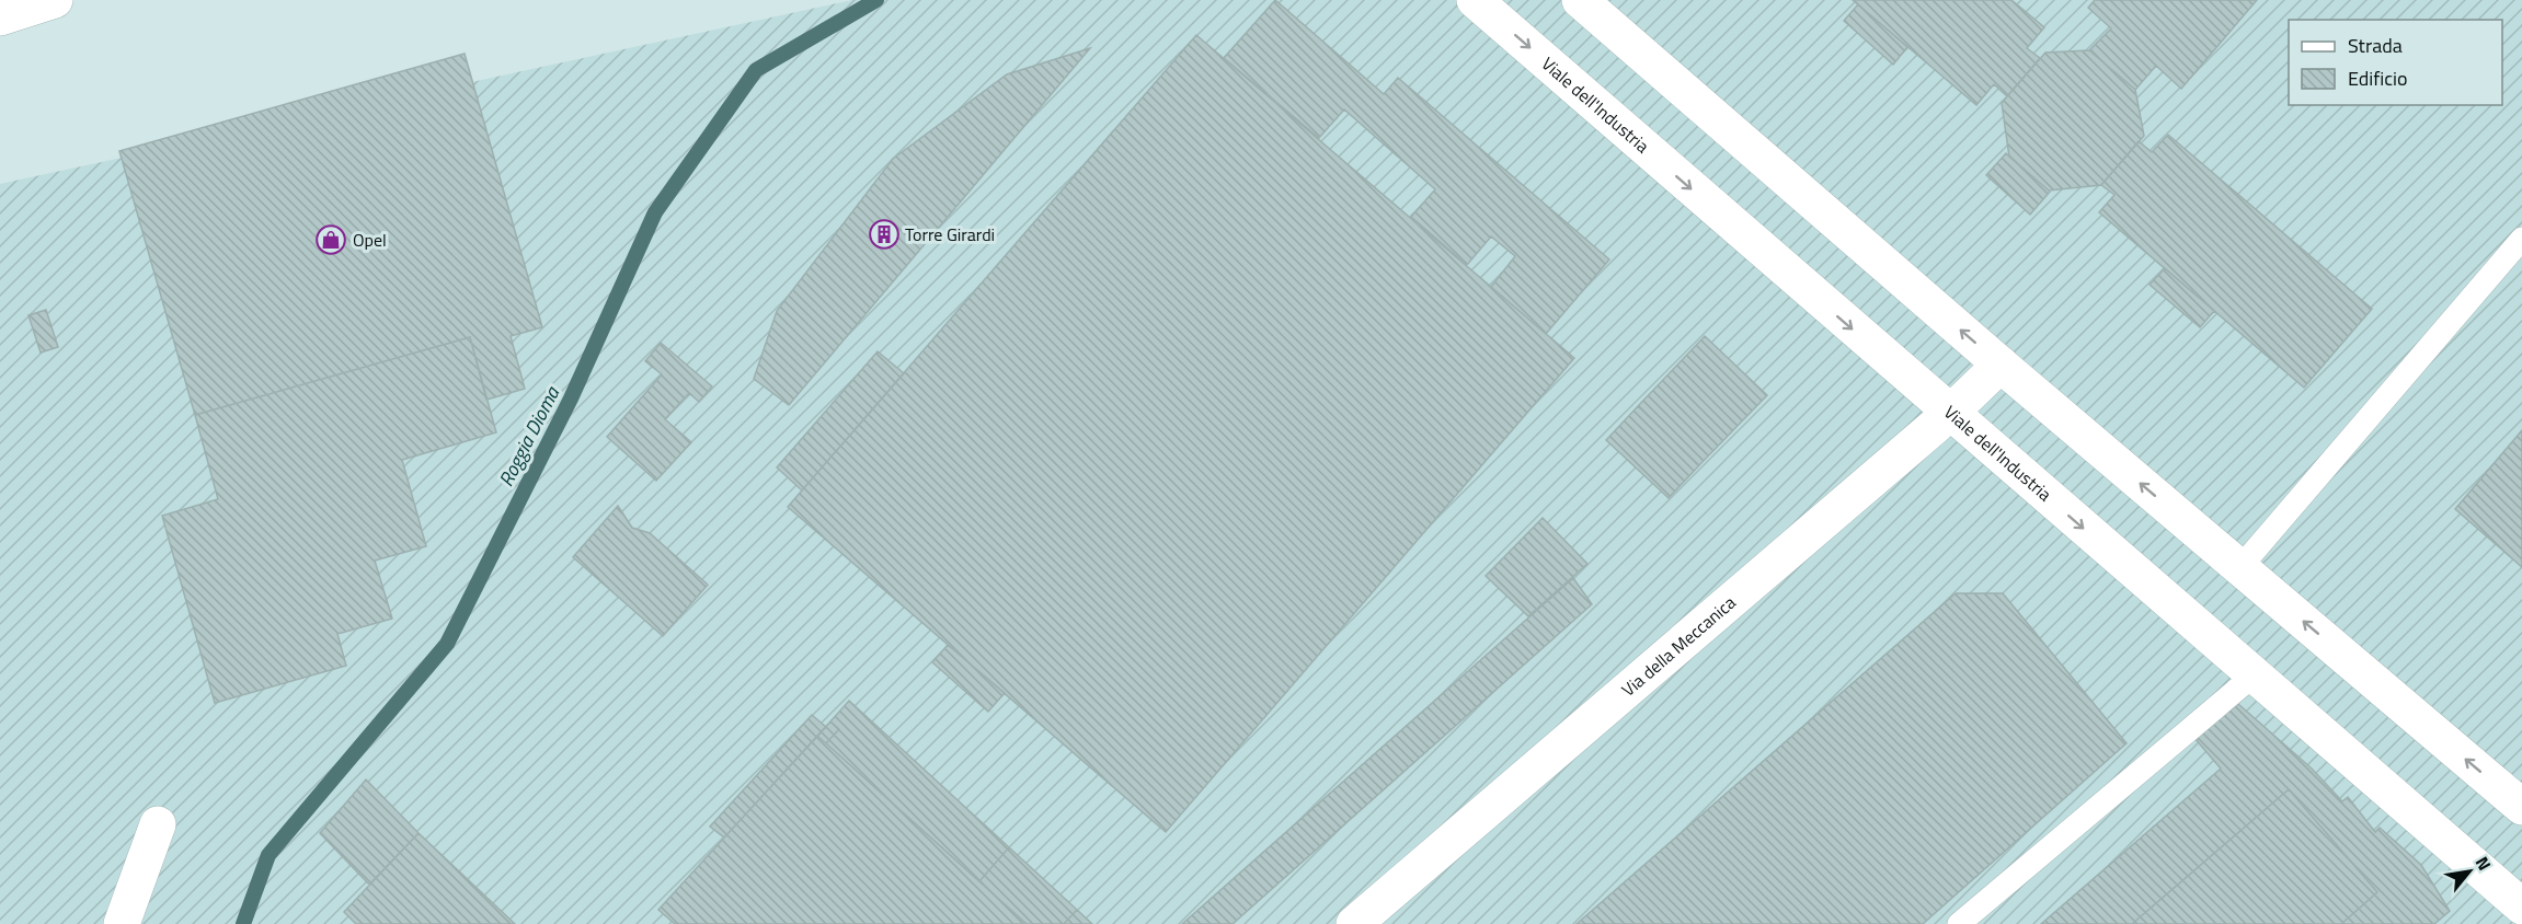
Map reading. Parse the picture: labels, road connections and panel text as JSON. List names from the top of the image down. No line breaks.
{"streets":{"main road":["Viale dell'Industria","Via della Meccanica"]},"crossings":[["Viale dell'Industria","Via della Meccanica"]],"water":["Roggia Dioma"],"places":{"building":["Torre Girardi"],"shop":["Opel"]},"legend":["Strada","Edificio"],"north":"top right"}
